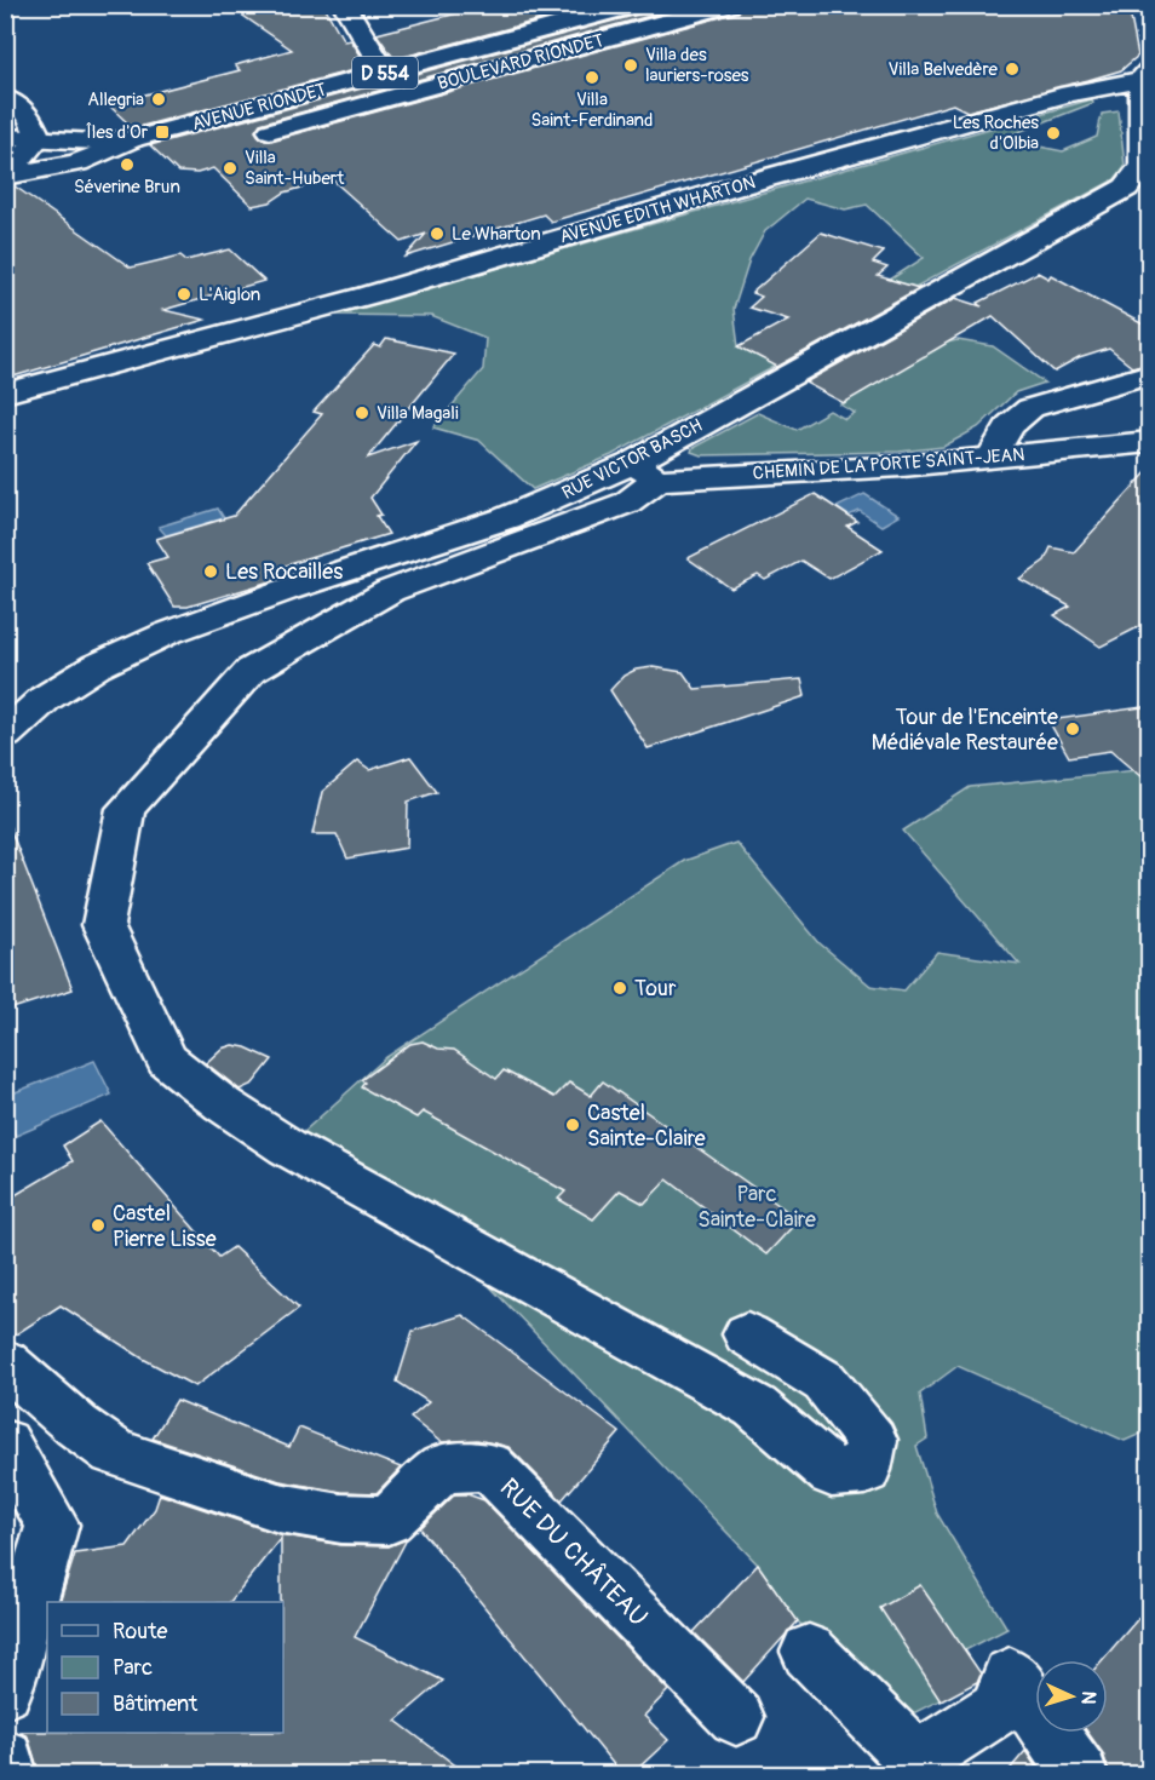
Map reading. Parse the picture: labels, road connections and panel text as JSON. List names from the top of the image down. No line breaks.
{"streets":{"street":["BOULEVARD RIONDET","D 554","AVENUE RIONDET","AVENUE EDITH WHARTON","RUE VICTOR BASCH","CHEMIN DE LA PORTE SAINT-JEAN","RUE DU CHÂTEAU"]},"crossings":[["D 554","AVENUE RIONDET"],["AVENUE EDITH WHARTON","RUE VICTOR BASCH"],["RUE VICTOR BASCH","CHEMIN DE LA PORTE SAINT-JEAN"]],"parks":["Parc Sainte-Claire"],"places":{"other":["Villa des lauriers-roses","Villa Belvedère","Villa Saint-Ferdinand","Allegria","Les Roches d'Olbia","Séverine Brun","Villa Saint-Hubert","Le Wharton","L'Aiglon","Villa Magali","Les Rocailles","Tour de l'Enceinte Médiévale Restaurée","Tour","Castel Sainte-Claire","Castel Pierre Lisse"],"transit":["Îles d'Or"]},"legend":["Route","Parc","Bâtiment"],"north":"right"}
